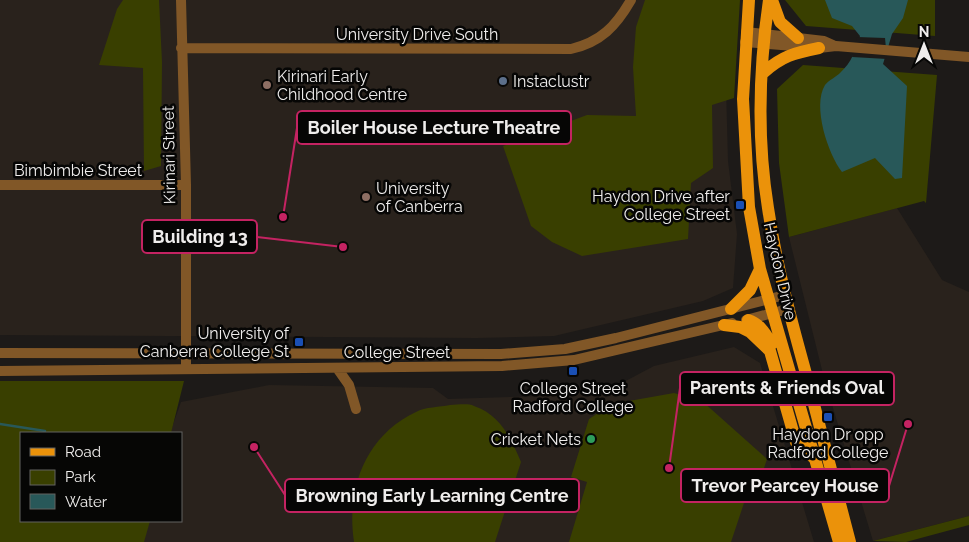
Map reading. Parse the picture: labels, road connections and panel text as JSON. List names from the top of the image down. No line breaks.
{"streets":{"main road":["Haydon Drive"],"street":["University Drive South","Kirinari Street","Bimbimbie Street","College Street"]},"crossings":[["University Drive South","Kirinari Street"],["Kirinari Street","Bimbimbie Street"],["Kirinari Street","College Street"],["Haydon Drive","College Street"]],"places":{"other":["Instaclustr","Kirinari Early Childhood Centre","University of Canberra","Boiler House Lecture Theatre","Building 13","Trevor Pearcey House","Cricket Nets","Browning Early Learning Centre","Parents & Friends Oval"],"transit":["Haydon Drive after College Street","University of Canberra College St","College Street Radford College","Haydon Dr opp Radford College"]},"legend":["Road","Park","Water"],"north":"top"}
